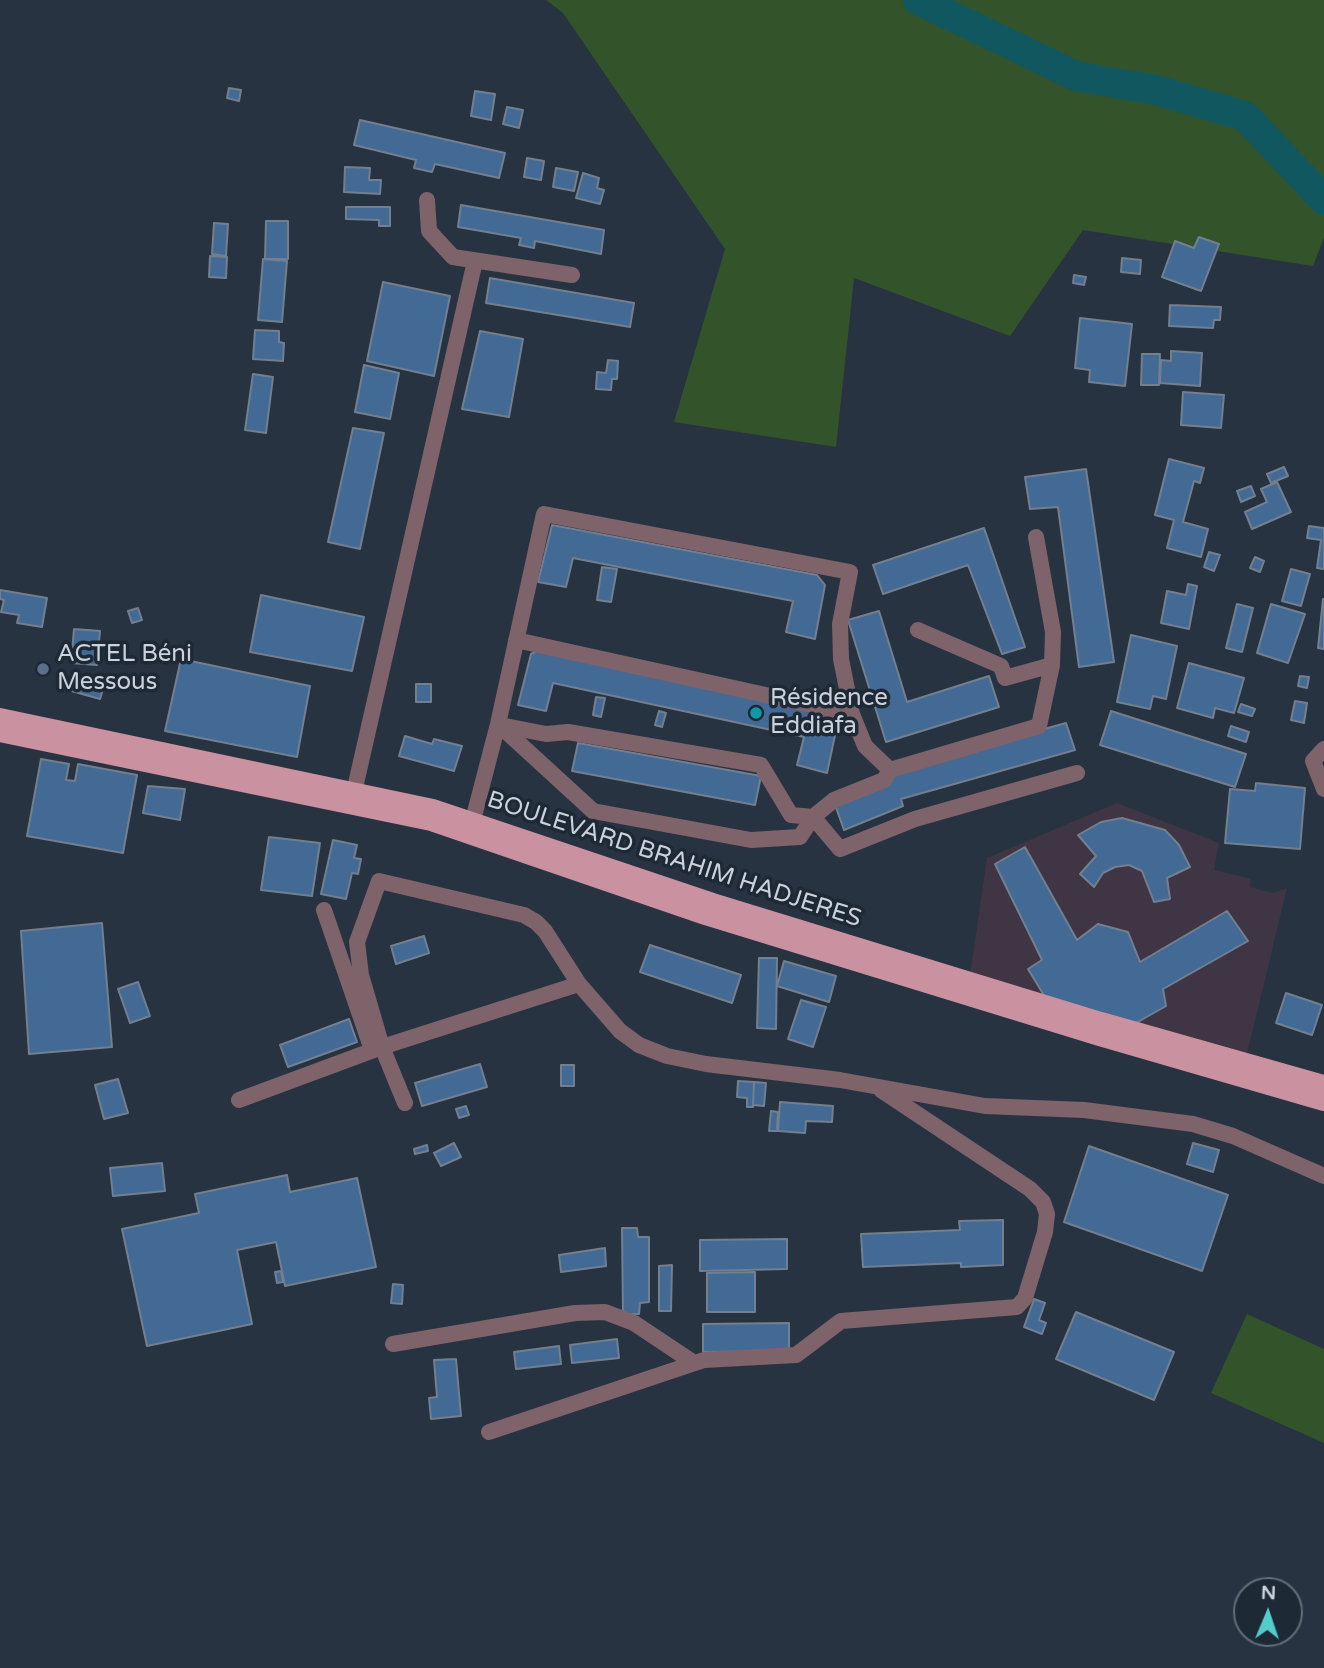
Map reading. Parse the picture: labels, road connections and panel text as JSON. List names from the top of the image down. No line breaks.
{"streets":{"main road":["BOULEVARD BRAHIM HADJERES"]},"places":["ACTEL Béni Messous","Résidence Eddiafa"],"north":"top"}
